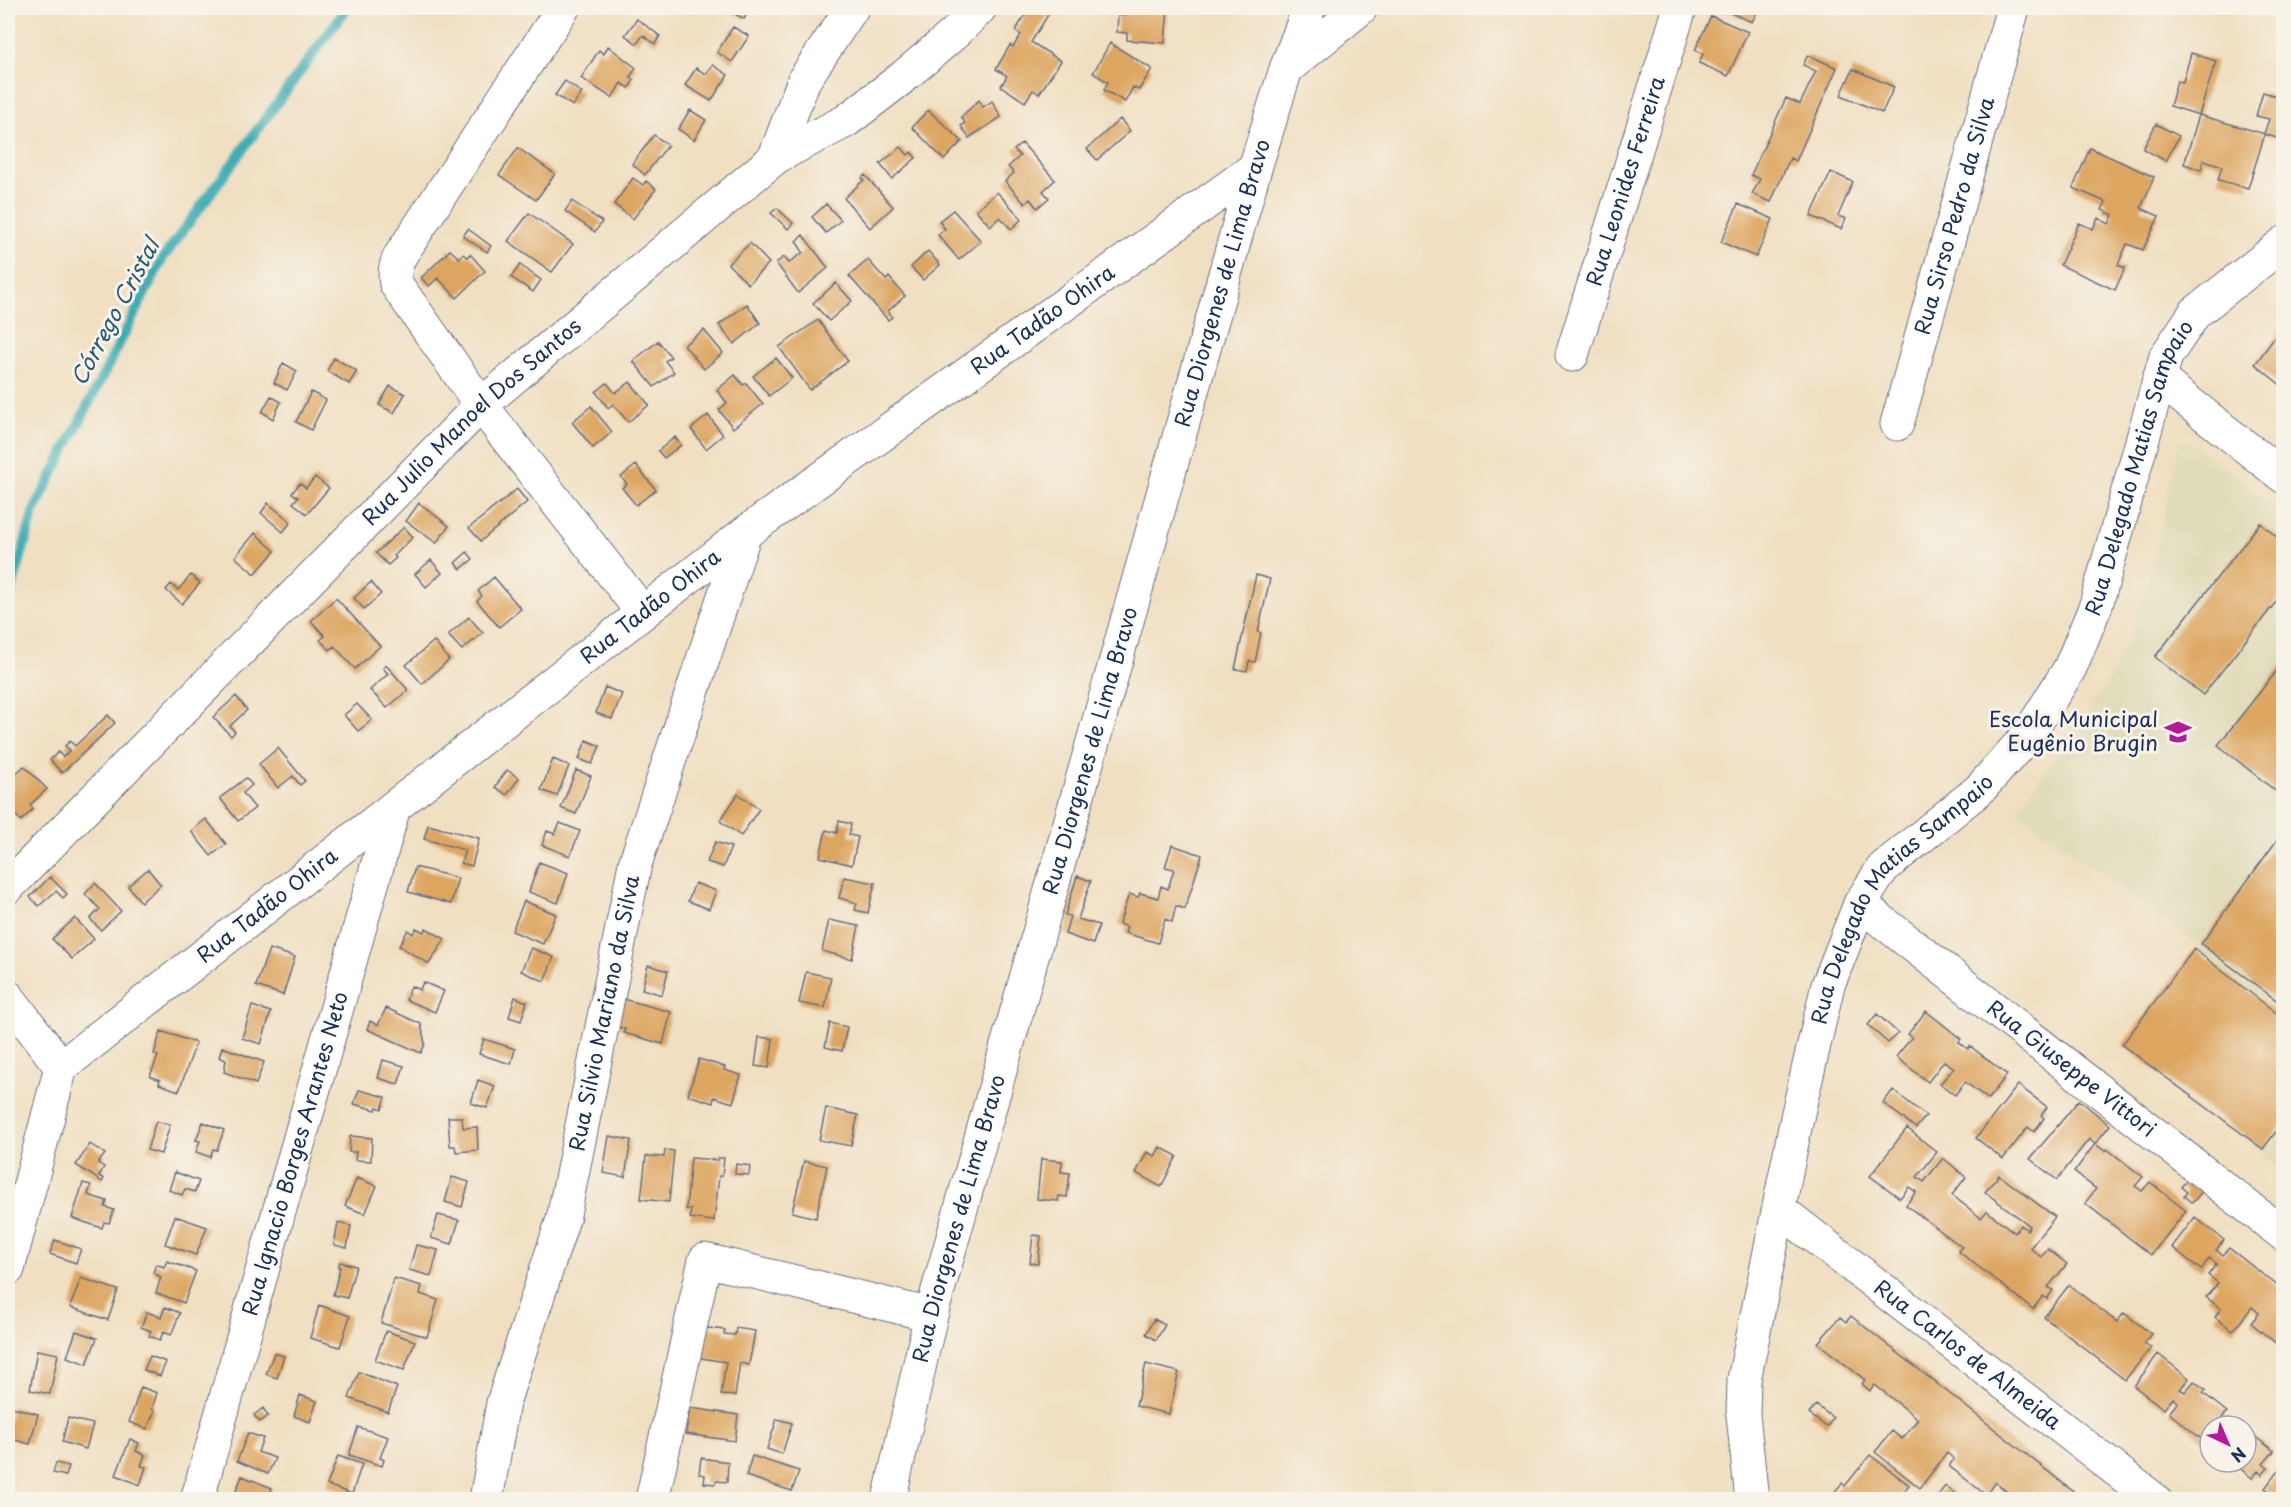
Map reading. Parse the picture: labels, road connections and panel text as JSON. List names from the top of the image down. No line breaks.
{"streets":{"street":["Rua Leonides Ferreira","Rua Sirso Pedro da Silva","Rua Diorgenes de Lima Bravo","Rua Tadão Ohira","Rua Julio Manoel Dos Santos","Rua Delegado Matias Sampaio","Rua Silvio Mariano da Silva","Rua Giuseppe Vittori","Rua Ignacio Borges Arantes Neto","Rua Carlos de Almeida"]},"crossings":[["Rua Diorgenes de Lima Bravo","Rua Tadão Ohira"],["Rua Tadão Ohira","Rua Silvio Mariano da Silva"],["Rua Tadão Ohira","Rua Ignacio Borges Arantes Neto"],["Rua Delegado Matias Sampaio","Rua Giuseppe Vittori"],["Rua Delegado Matias Sampaio","Rua Carlos de Almeida"]],"water":["Córrego Cristal"],"places":{"school or university":["Escola Municipal Eugênio Brugin"]},"north":"bottom right"}
